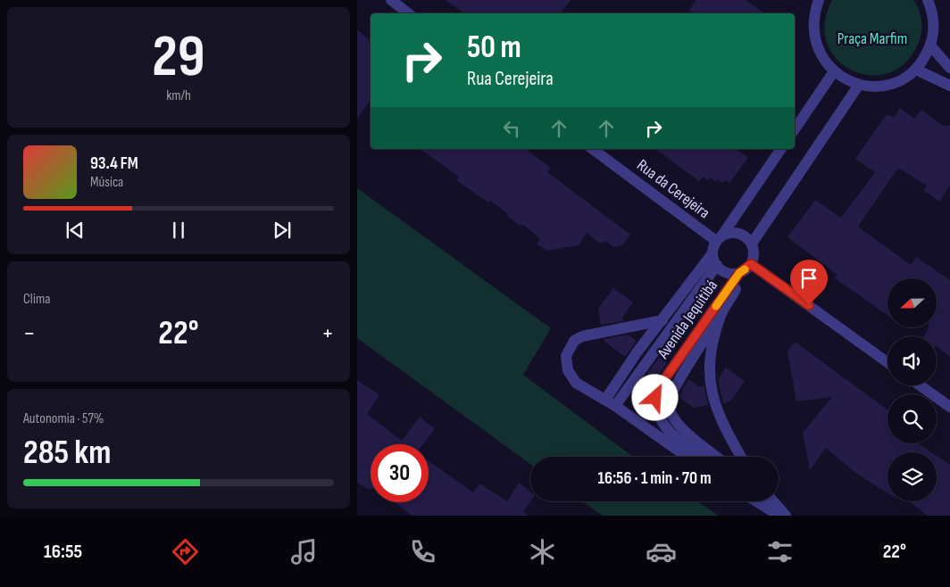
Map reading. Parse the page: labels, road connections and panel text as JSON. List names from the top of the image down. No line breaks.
{"streets":{"street":["Rua da Cerejeira","Avenida Jequitibá"]},"crossings":[["Rua da Cerejeira","Avenida Jequitibá"]],"parks":["Praça Marfim"],"north":"left","page":{"tile":[["29","km/h"],"Clima",["Autonomia · 57%","285 km"]],"turn":["50 m","Rua Cerejeira"],"song":["93.4 FM","Música"],"heat":["−","22°","+"],"limit":"30","trip":"16:56 · 1 min · 70 m","tabs":["16:55","22°"]}}
